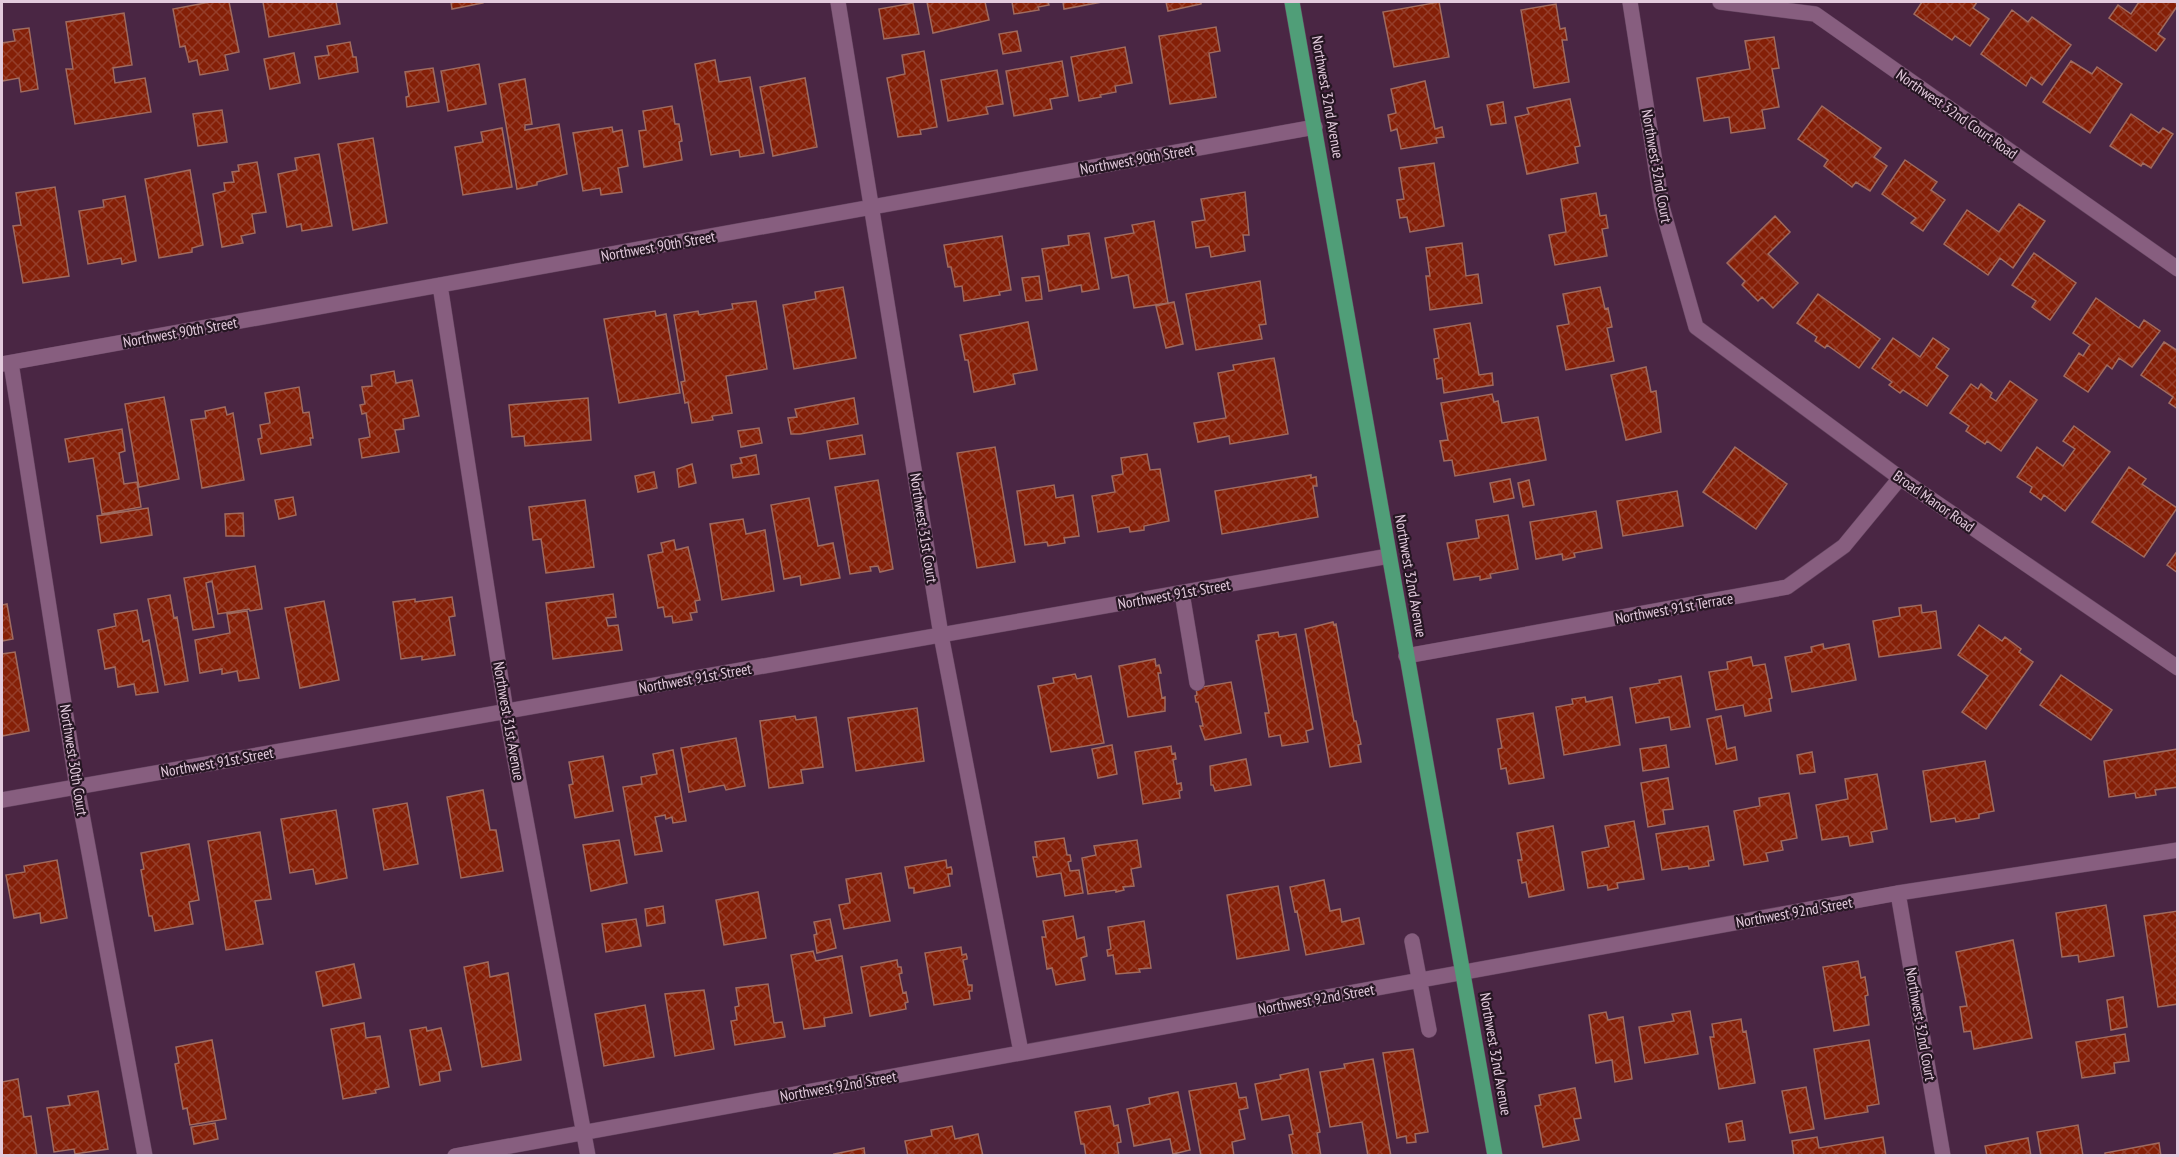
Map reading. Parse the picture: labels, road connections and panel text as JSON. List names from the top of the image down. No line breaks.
{"streets":{"main road":["Northwest 32nd Avenue"],"street":["Northwest 32nd Court Road","Northwest 90th Street","Northwest 32nd Court","Broad Manor Road","Northwest 31st Court","Northwest 91st Street","Northwest 91st Terrace","Northwest 31st Avenue","Northwest 30th Court","Northwest 92nd Street"]},"crossings":[["Northwest 32nd Avenue","Northwest 90th Street"],["Northwest 32nd Avenue","Northwest 91st Street"],["Northwest 32nd Avenue","Northwest 91st Terrace"],["Northwest 32nd Avenue","Northwest 92nd Street"],["Northwest 90th Street","Northwest 31st Court"],["Northwest 90th Street","Northwest 31st Avenue"],["Northwest 90th Street","Northwest 30th Court"],["Northwest 32nd Court","Broad Manor Road"],["Northwest 32nd Court","Northwest 92nd Street"],["Broad Manor Road","Northwest 91st Terrace"],["Northwest 31st Court","Northwest 91st Street"],["Northwest 31st Court","Northwest 92nd Street"],["Northwest 91st Street","Northwest 31st Avenue"],["Northwest 91st Street","Northwest 30th Court"],["Northwest 31st Avenue","Northwest 92nd Street"]]}
